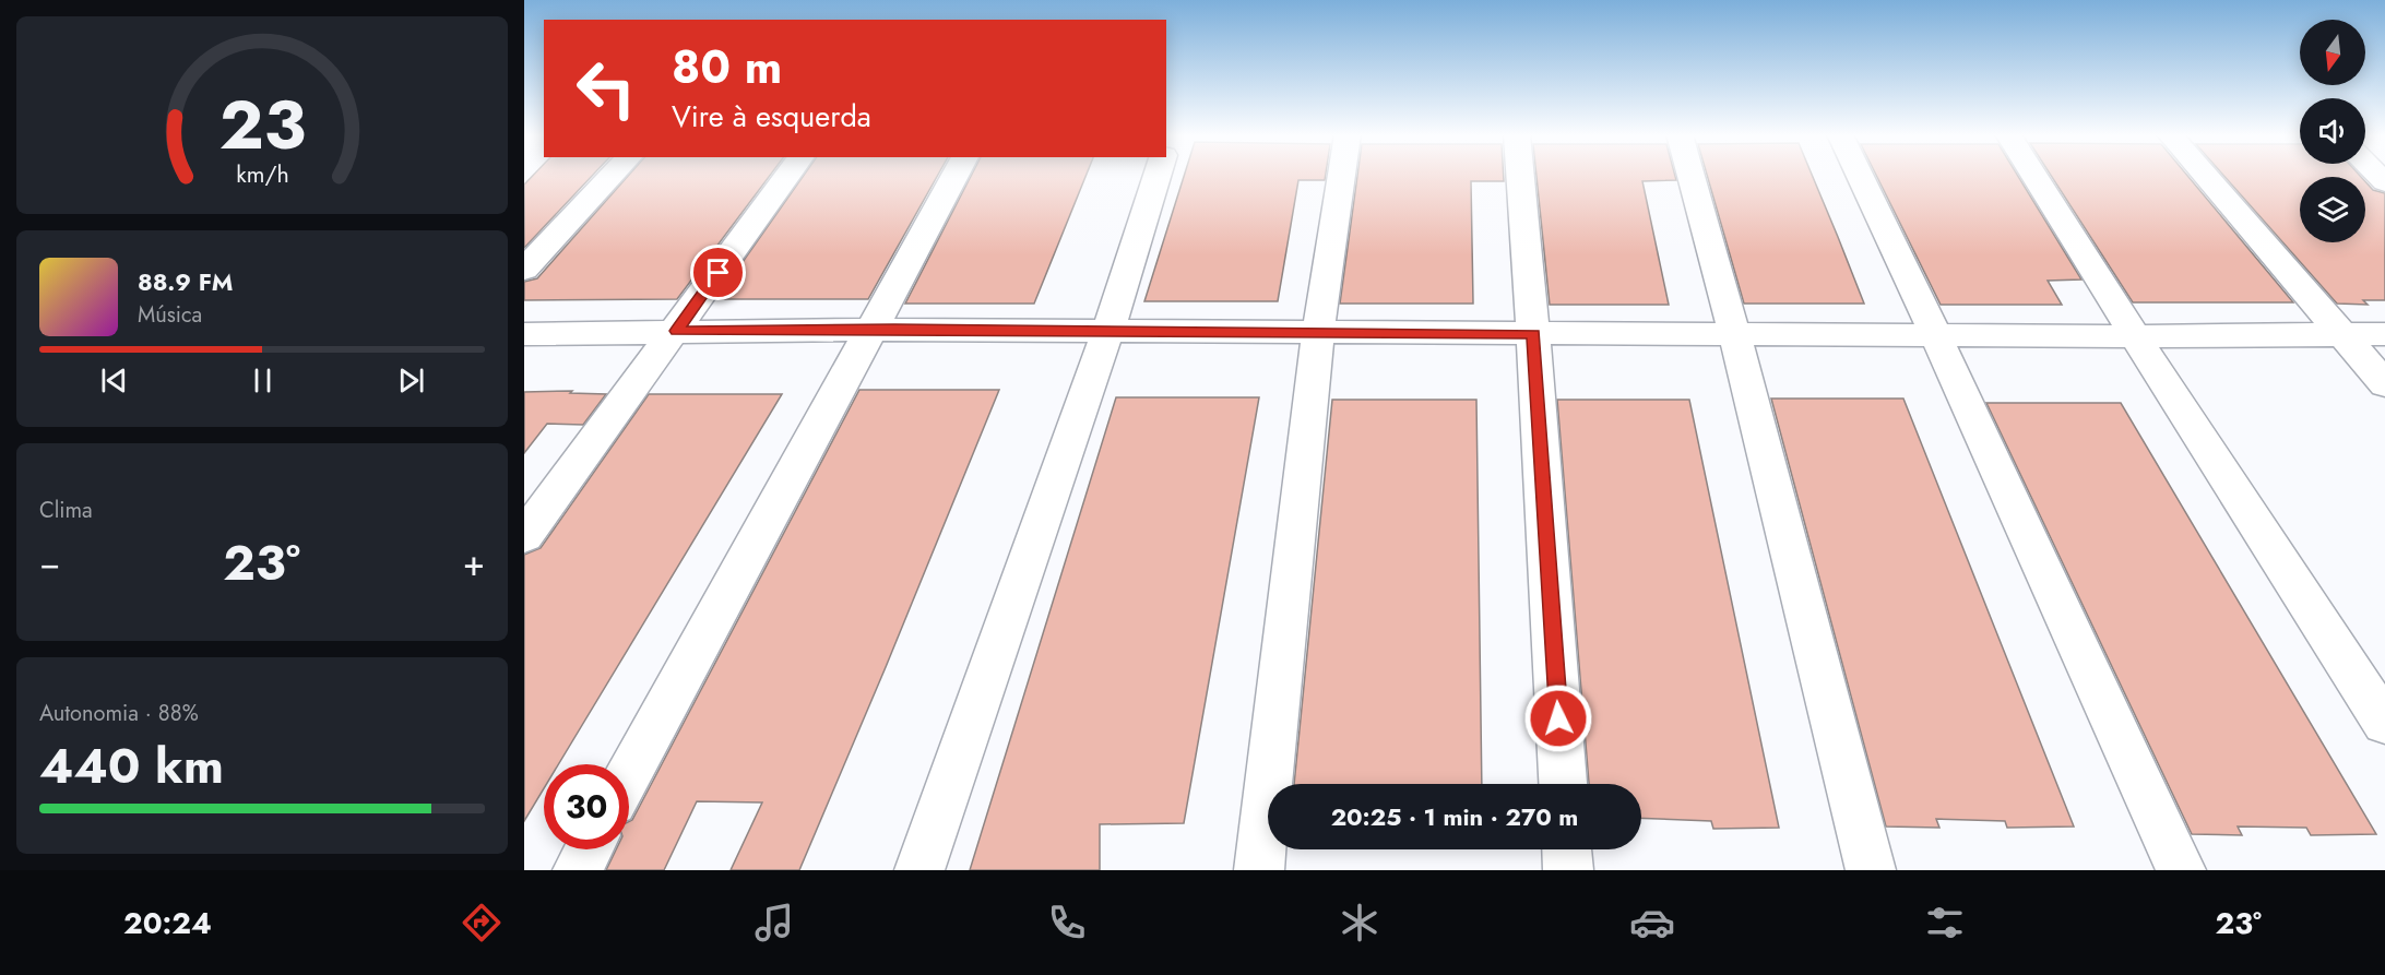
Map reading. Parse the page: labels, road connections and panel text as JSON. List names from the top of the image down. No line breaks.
{"north":"bottom","page":{"turn":["80 m","Vire à esquerda"],"song":["88.9 FM","Música"],"tile":["Clima",["Autonomia · 88%","440 km"]],"heat":["−","23°","+"],"limit":"30","trip":"20:25 · 1 min · 270 m","tabs":["20:24","23°"],"gauge":["23","km/h"]}}
